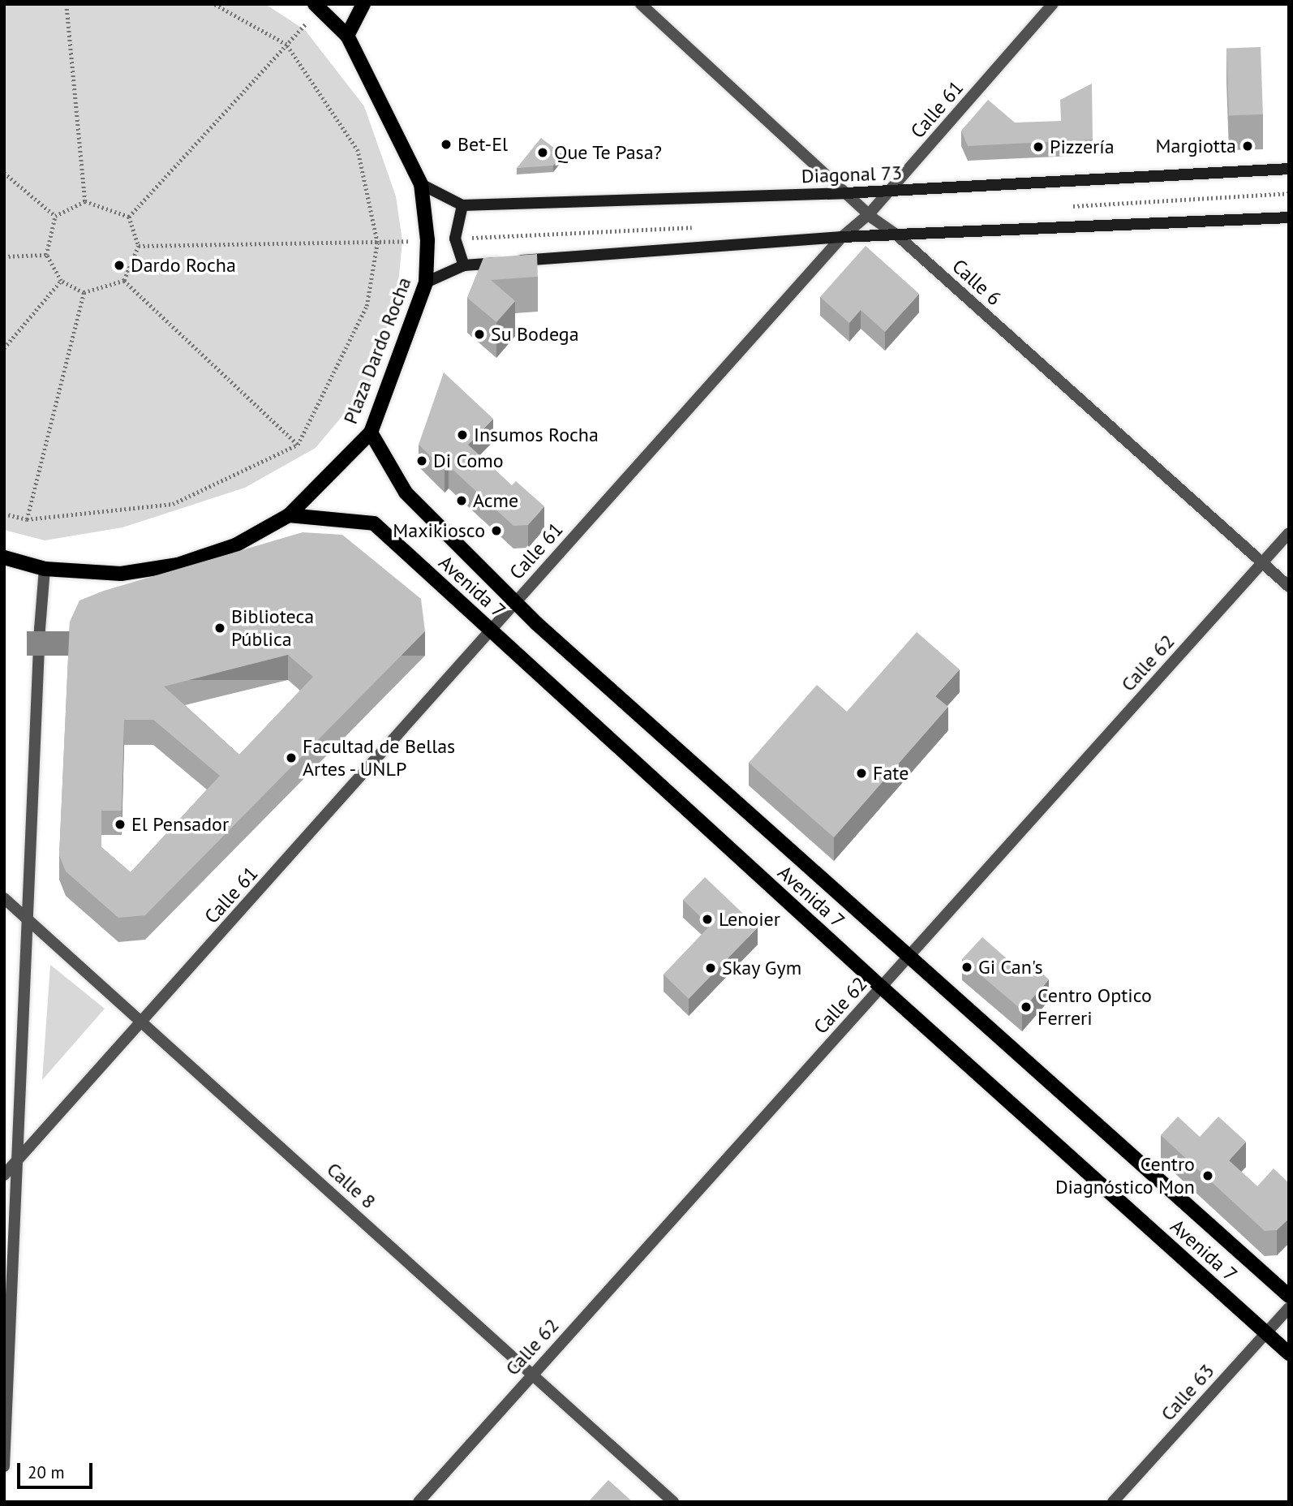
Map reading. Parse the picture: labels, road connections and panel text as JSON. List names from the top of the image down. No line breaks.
{"streets":{"main road":["Diagonal 73","Plaza Dardo Rocha","Avenida 7"],"street":["Calle 61","Calle 6","Calle 62","Calle 8","Calle 63"]},"crossings":[["Calle 61","Diagonal 73"],["Calle 61","Calle 6"],["Calle 61","Avenida 7"],["Calle 61","Calle 8"],["Diagonal 73","Calle 6"],["Diagonal 73","Plaza Dardo Rocha"],["Calle 6","Calle 62"],["Plaza Dardo Rocha","Avenida 7"],["Avenida 7","Calle 62"],["Avenida 7","Calle 63"],["Calle 62","Calle 8"]],"places":["Bet-El","Margiotta","Pizzería","Que Te Pasa?","Dardo Rocha","Su Bodega","Insumos Rocha","Di Como","Acme","Maxikiosco","Biblioteca Pública","Facultad de Bellas Artes - UNLP","Fate","El Pensador","Lenoier","Gi Can's","Skay Gym","Centro Optico Ferreri","Centro Diagnóstico Mon"],"scale_bar":"20 m"}
